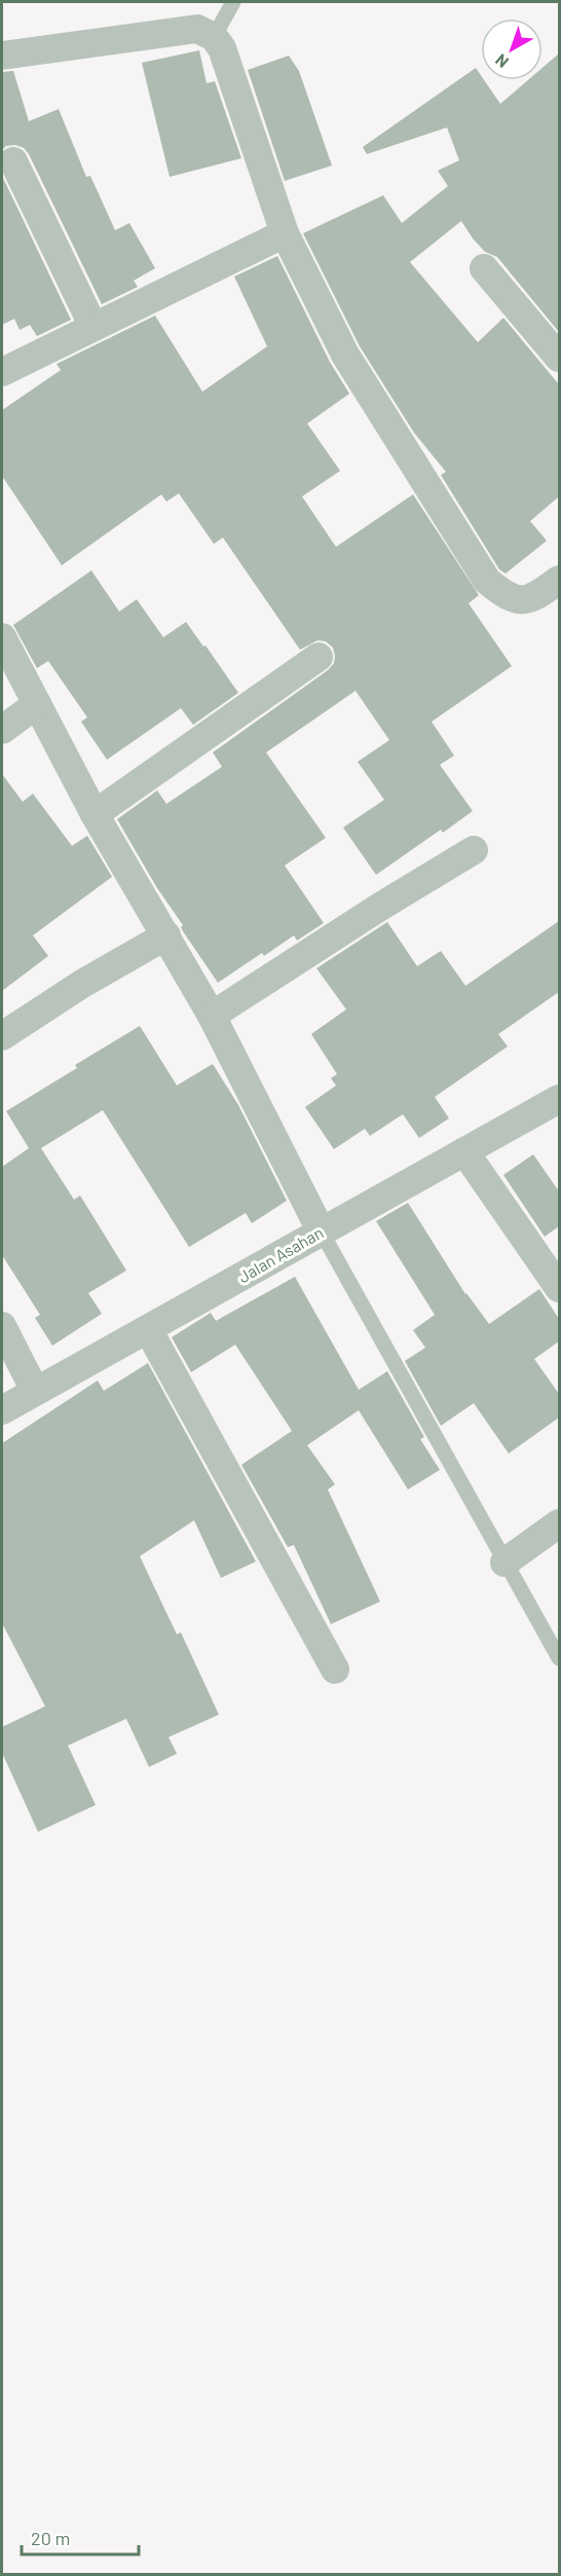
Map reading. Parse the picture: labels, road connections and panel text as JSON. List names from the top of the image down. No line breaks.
{"streets":{"street":["Jalan Asahan"]},"scale_bar":"20 m","north":"bottom left"}
